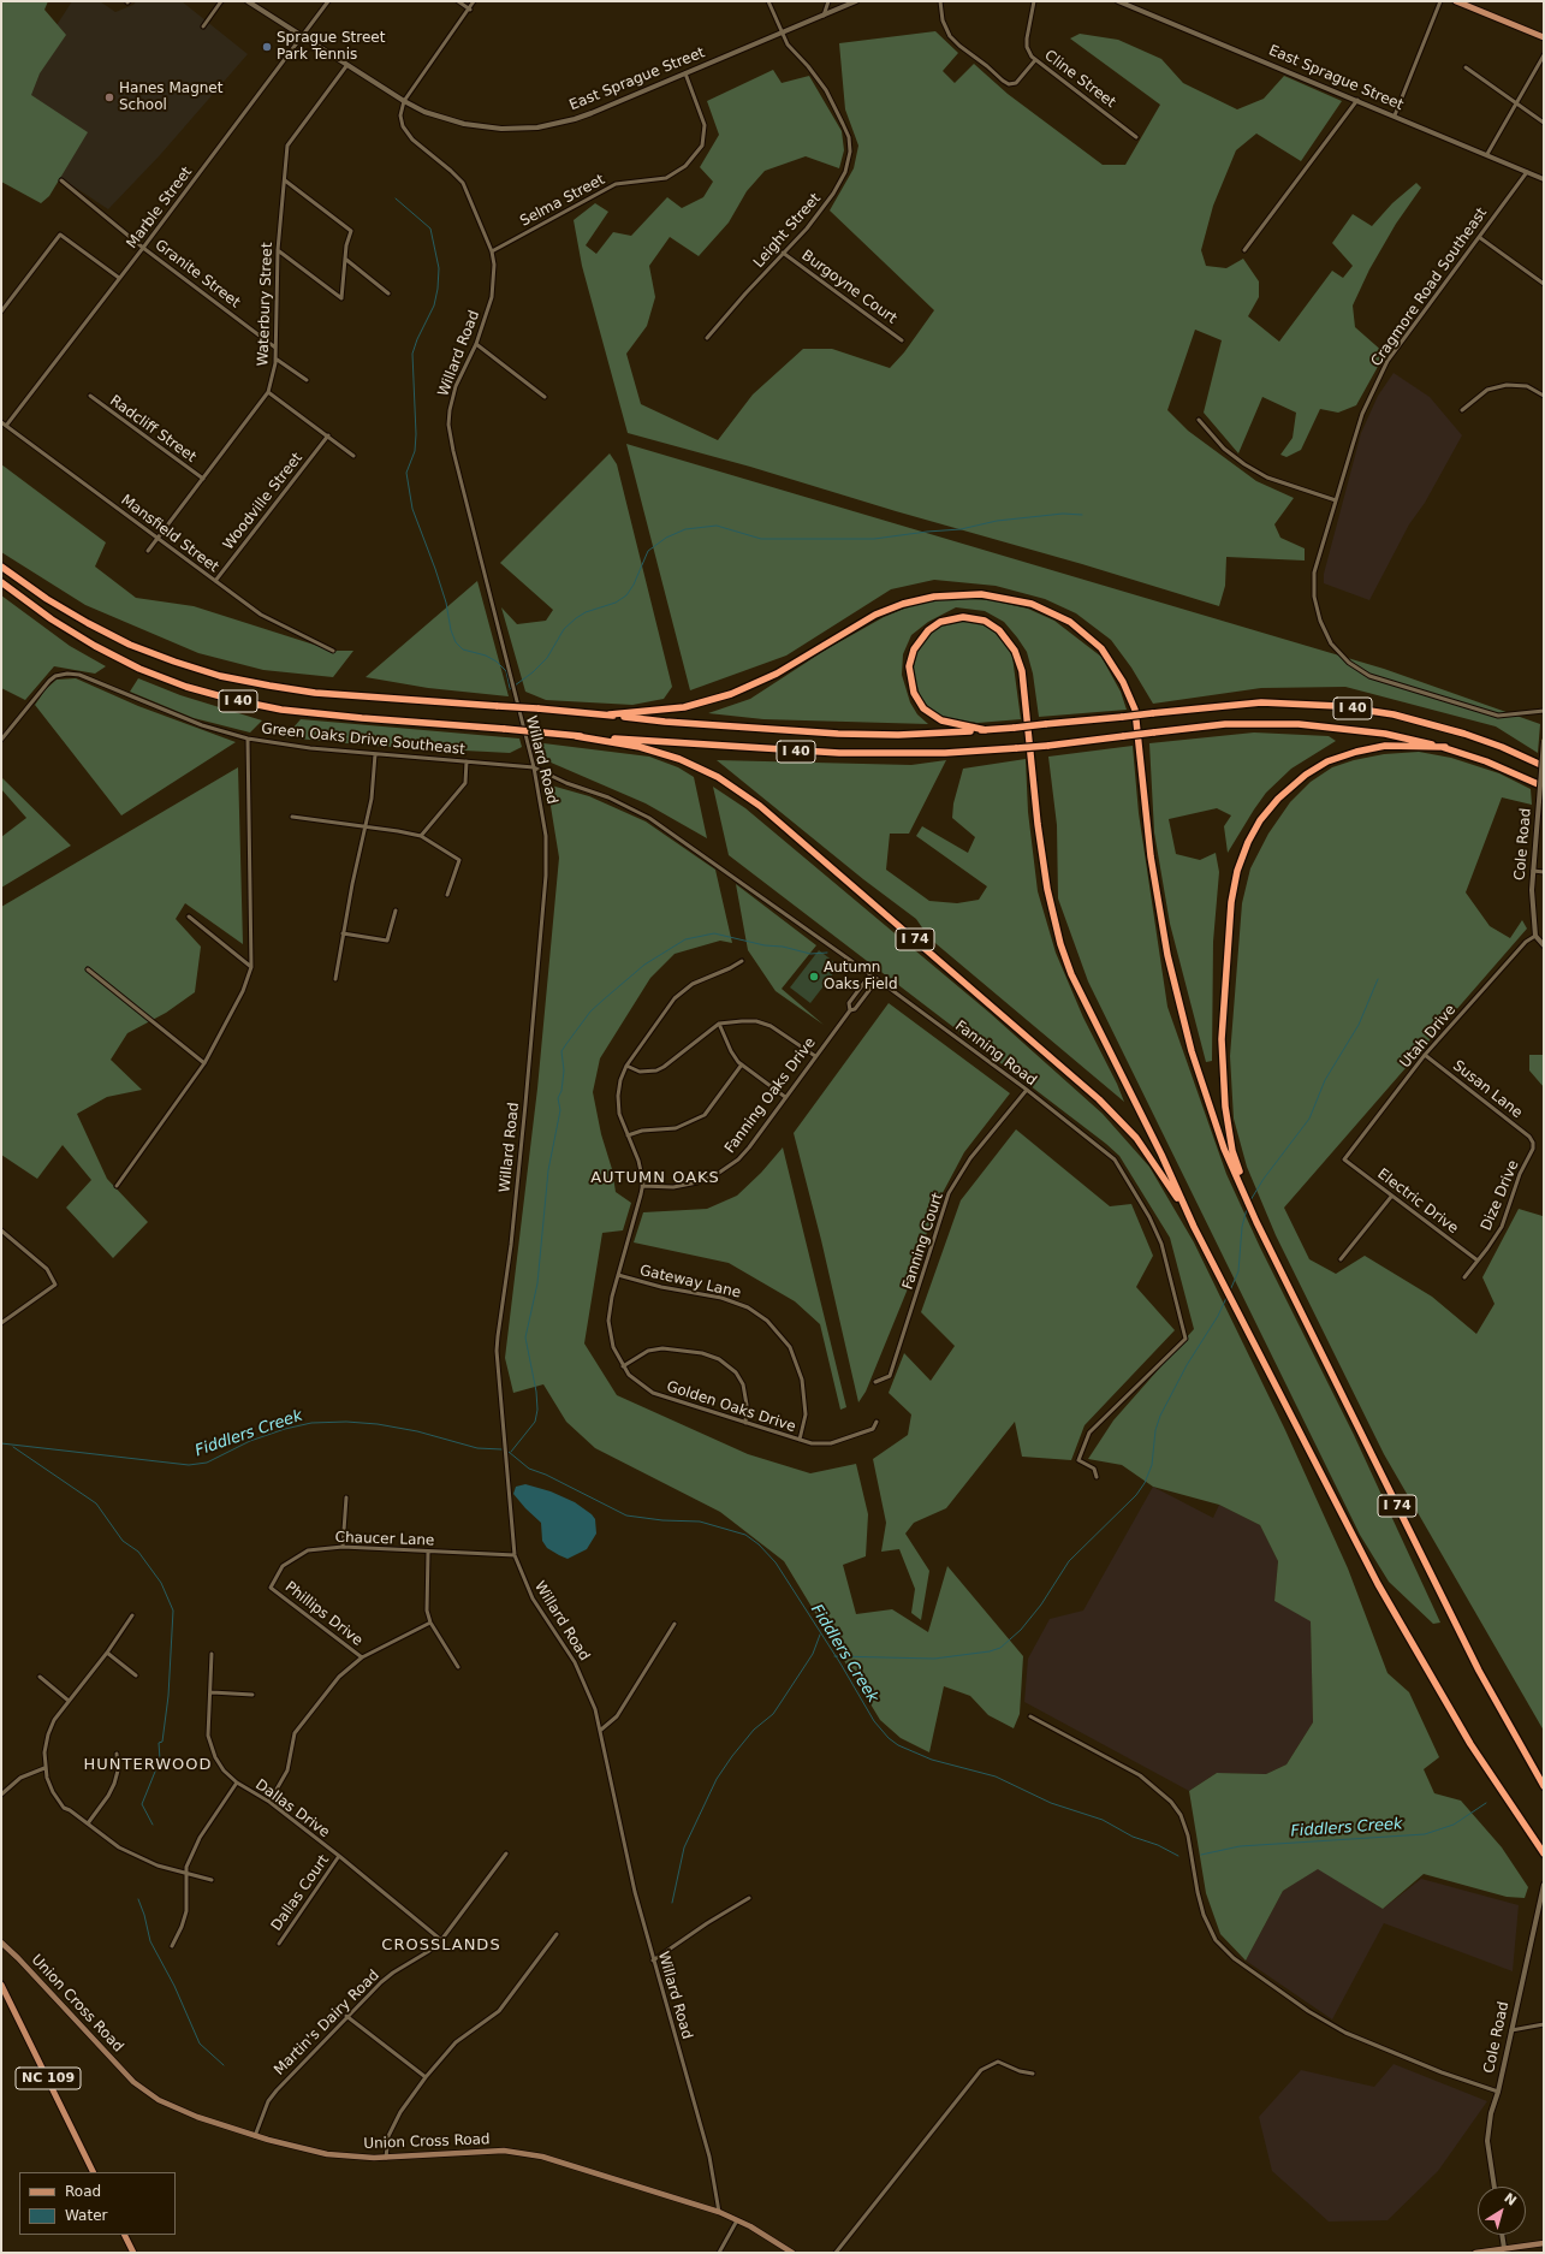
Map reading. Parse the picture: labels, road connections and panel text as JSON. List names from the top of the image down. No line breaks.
{"streets":{"highway":["I 40","I 74"],"main road":["Union Cross Road","NC 109"],"street":["East Sprague Street","Cline Street","Selma Street","Marble Street","Leight Street","Granite Street","Burgoyne Court","Cragmore Road Southeast","Waterbury Street","Willard Road","Radcliff Street","Woodville Street","Mansfield Street","Green Oaks Drive Southeast","Cole Road","Utah Drive","Fanning Road","Susan Lane","Fanning Oaks Drive","Dize Drive","Electric Drive","Fanning Court","Gateway Lane","Golden Oaks Drive","Chaucer Lane","Phillips Drive","Dallas Drive","Dallas Court","Martin's Dairy Road"]},"crossings":[["East Sprague Street","Selma Street"],["East Sprague Street","Marble Street"],["East Sprague Street","Leight Street"],["East Sprague Street","Cragmore Road Southeast"],["East Sprague Street","Waterbury Street"],["East Sprague Street","Willard Road"],["Selma Street","Willard Road"],["Marble Street","Granite Street"],["Marble Street","Mansfield Street"],["Leight Street","Burgoyne Court"],["Granite Street","Waterbury Street"],["Waterbury Street","Radcliff Street"],["Waterbury Street","Mansfield Street"],["Willard Road","Green Oaks Drive Southeast"],["Willard Road","Fanning Road"],["Willard Road","Chaucer Lane"],["Willard Road","Union Cross Road"],["Woodville Street","Mansfield Street"],["I 40","I 74"],["Green Oaks Drive Southeast","Fanning Road"],["Cole Road","Utah Drive"],["Utah Drive","Susan Lane"],["Utah Drive","Electric Drive"],["Fanning Road","Fanning Oaks Drive"],["Fanning Road","Fanning Court"],["Susan Lane","Dize Drive"],["Fanning Oaks Drive","Golden Oaks Drive"],["Dize Drive","Electric Drive"],["Gateway Lane","Golden Oaks Drive"],["Chaucer Lane","Phillips Drive"],["Dallas Drive","Dallas Court"],["Dallas Drive","Martin's Dairy Road"],["Union Cross Road","Martin's Dairy Road"]],"districts":["AUTUMN OAKS","HUNTERWOOD","CROSSLANDS"],"water":["Fiddlers Creek"],"places":["Sprague Street Park Tennis","Hanes Magnet School","Autumn Oaks Field"],"legend":["Road","Water"],"north":"top right"}
